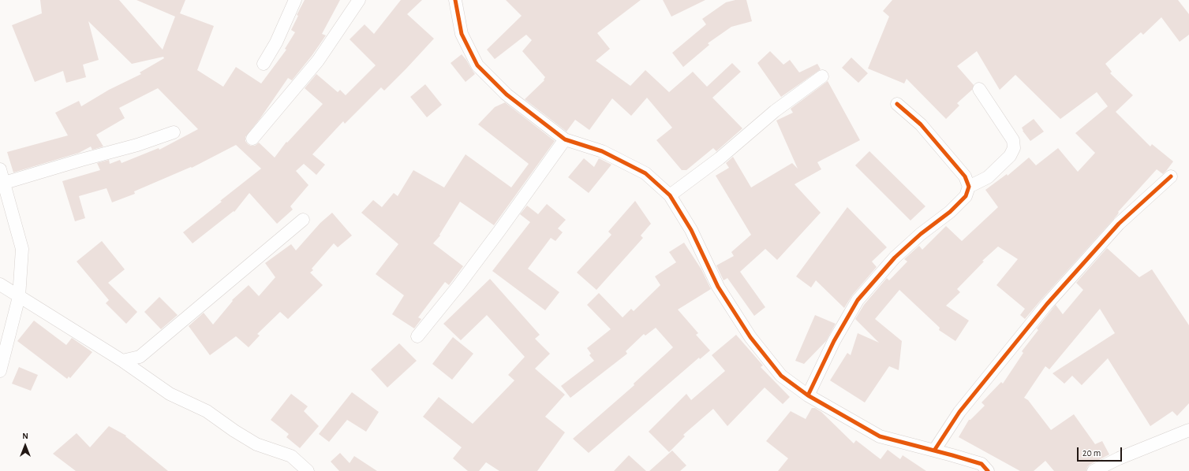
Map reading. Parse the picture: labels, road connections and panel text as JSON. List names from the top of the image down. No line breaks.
{"scale_bar":"20 m","north":"top"}
